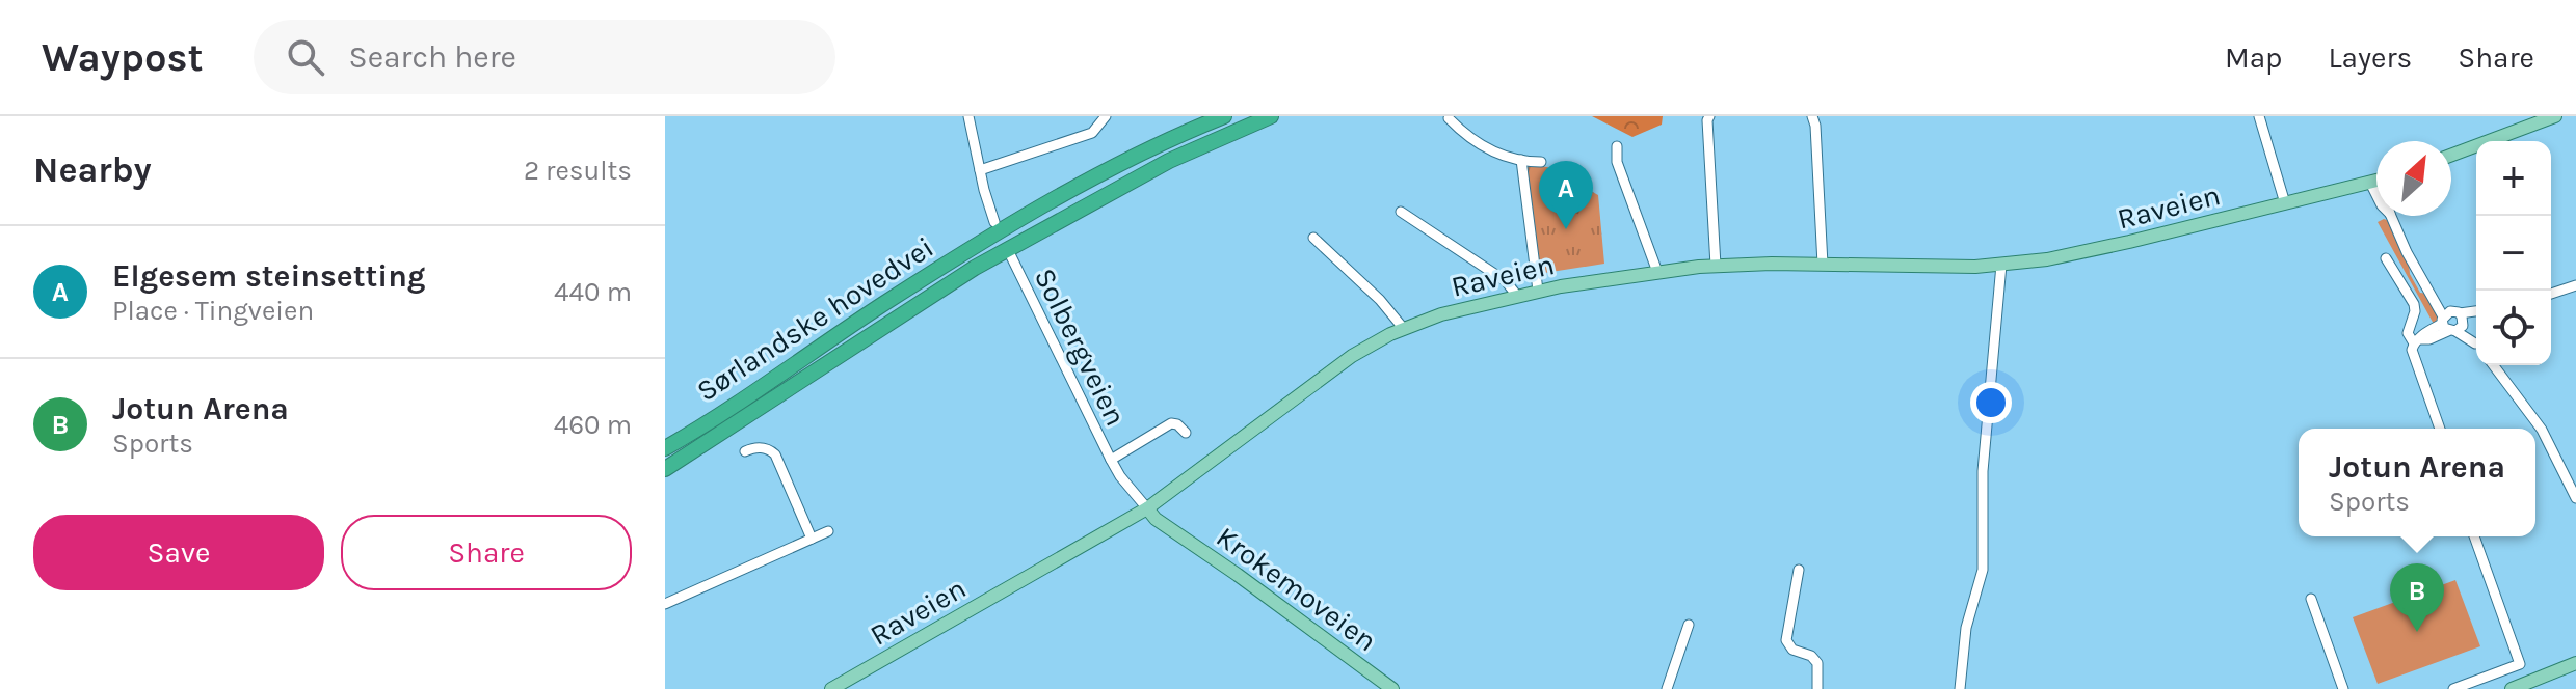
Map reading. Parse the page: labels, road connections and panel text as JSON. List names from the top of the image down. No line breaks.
{"streets":{"highway":["Sørlandske hovedvei"],"main road":["Raveien","Krokemoveien"],"street":["Solbergveien"]},"crossings":[["Raveien","Solbergveien"],["Raveien","Krokemoveien"],["Solbergveien","Krokemoveien"]],"north":"top right","page":{"header":"Waypost","search":"Search here","nav":["Map","Layers","Share"],"heading":["Nearby","2 results"],"map_buttons":["+","−"],"pins":["A","B"],"list":[{"mark":"A","name":"Elgesem steinsetting","note":"Place · Tingveien","value":"440 m"},{"mark":"B","name":"Jotun Arena","note":"Sports","value":"460 m"}],"popup":["Jotun Arena","Sports"],"buttons":["Save","Share"]}}
